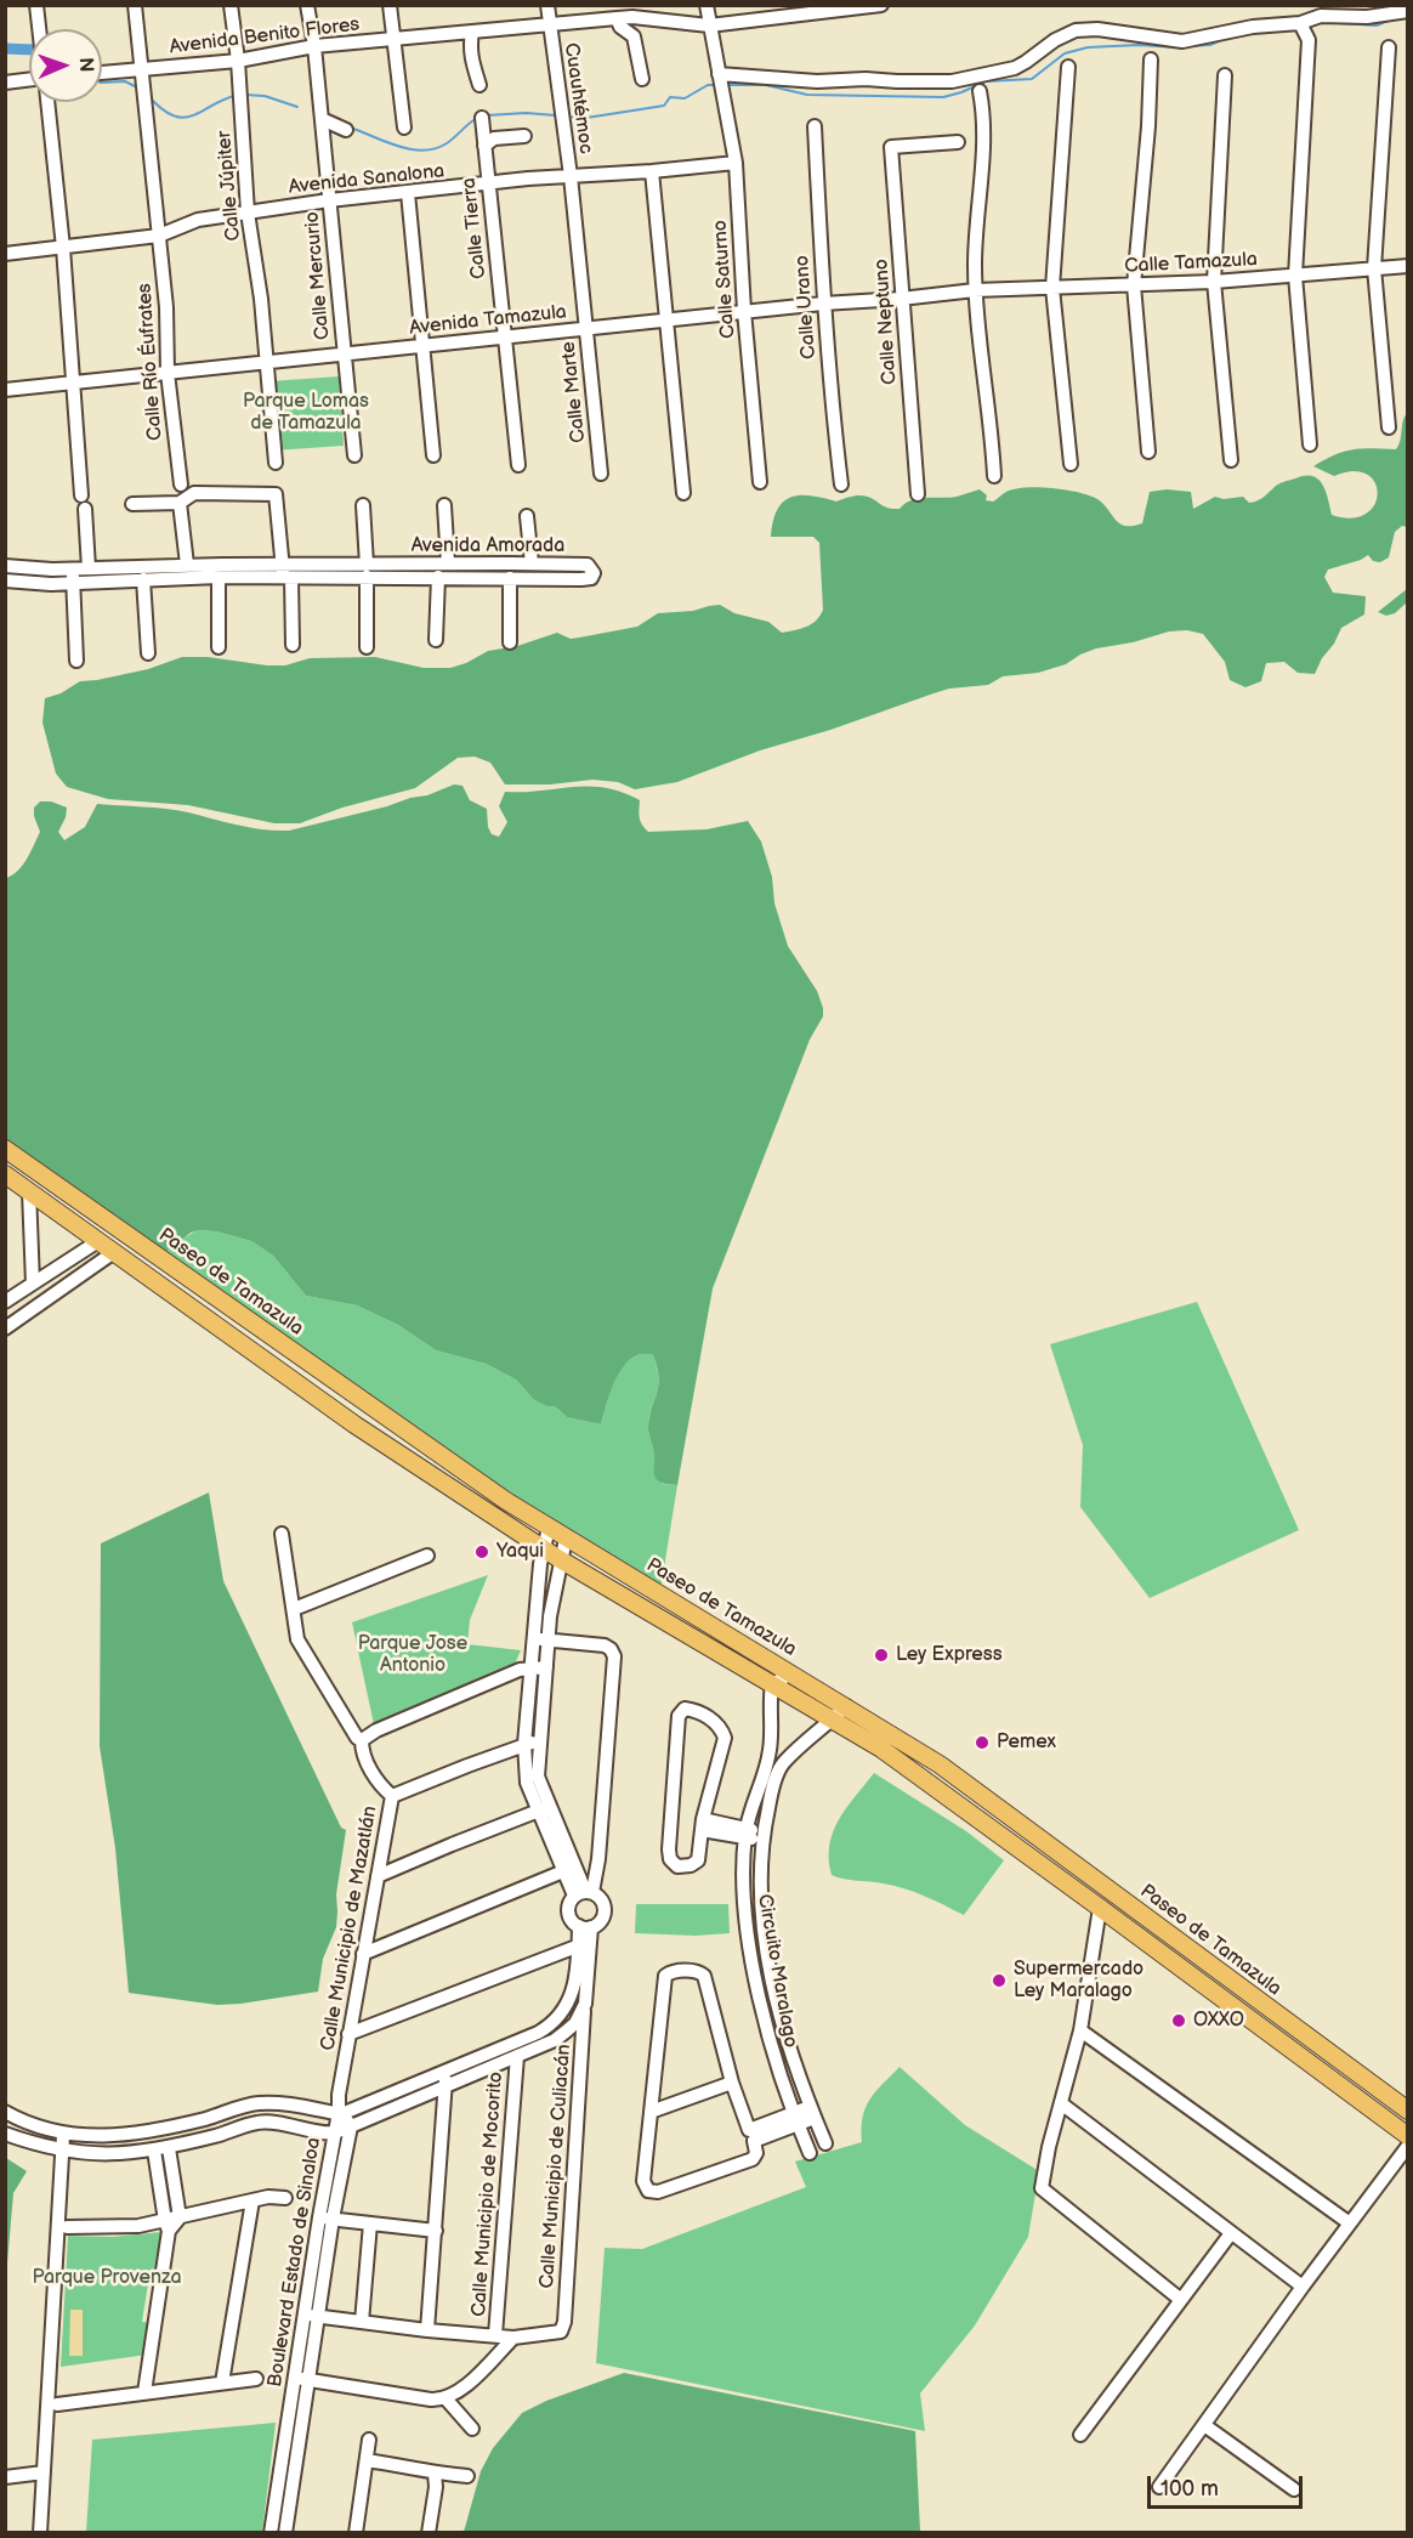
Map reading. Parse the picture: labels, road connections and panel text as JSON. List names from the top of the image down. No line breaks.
{"streets":{"main road":["Paseo de Tamazula"],"street":["Avenida Benito Flores","Cuauhtémoc","Avenida Sanalona","Calle Júpiter","Calle Tierra","Calle Tamazula","Calle Mercurio","Calle Saturno","Calle Urano","Avenida Tamazula","Calle Neptuno","Calle Río Éufrates","Calle Marte","Avenida Amorada","Calle Municipio de Mazatlán","Circuito Maralago","Calle Municipio de Culiacán","Calle Municipio de Mocorito","Boulevard Estado de Sinaloa"]},"crossings":[["Avenida Benito Flores","Cuauhtémoc"],["Avenida Benito Flores","Calle Júpiter"],["Avenida Benito Flores","Calle Mercurio"],["Avenida Benito Flores","Calle Saturno"],["Cuauhtémoc","Avenida Sanalona"],["Cuauhtémoc","Calle Marte"],["Avenida Sanalona","Calle Júpiter"],["Avenida Sanalona","Calle Tierra"],["Avenida Sanalona","Calle Mercurio"],["Avenida Sanalona","Calle Saturno"],["Avenida Sanalona","Calle Río Éufrates"],["Avenida Sanalona","Calle Marte"],["Calle Júpiter","Avenida Tamazula"],["Calle Tierra","Avenida Tamazula"],["Calle Tamazula","Avenida Tamazula"],["Calle Mercurio","Avenida Tamazula"],["Calle Saturno","Avenida Tamazula"],["Calle Urano","Avenida Tamazula"],["Avenida Tamazula","Calle Neptuno"],["Avenida Tamazula","Calle Río Éufrates"],["Avenida Tamazula","Calle Marte"],["Paseo de Tamazula","Circuito Maralago"],["Calle Municipio de Mazatlán","Boulevard Estado de Sinaloa"],["Calle Municipio de Culiacán","Boulevard Estado de Sinaloa"],["Calle Municipio de Mocorito","Boulevard Estado de Sinaloa"]],"parks":["Parque Lomas de Tamazula","Parque Jose Antonio","Parque Provenza"],"places":["Yaqui","Ley Express","Pemex","Supermercado Ley Maralago","OXXO"],"scale_bar":"100 m","north":"right"}
